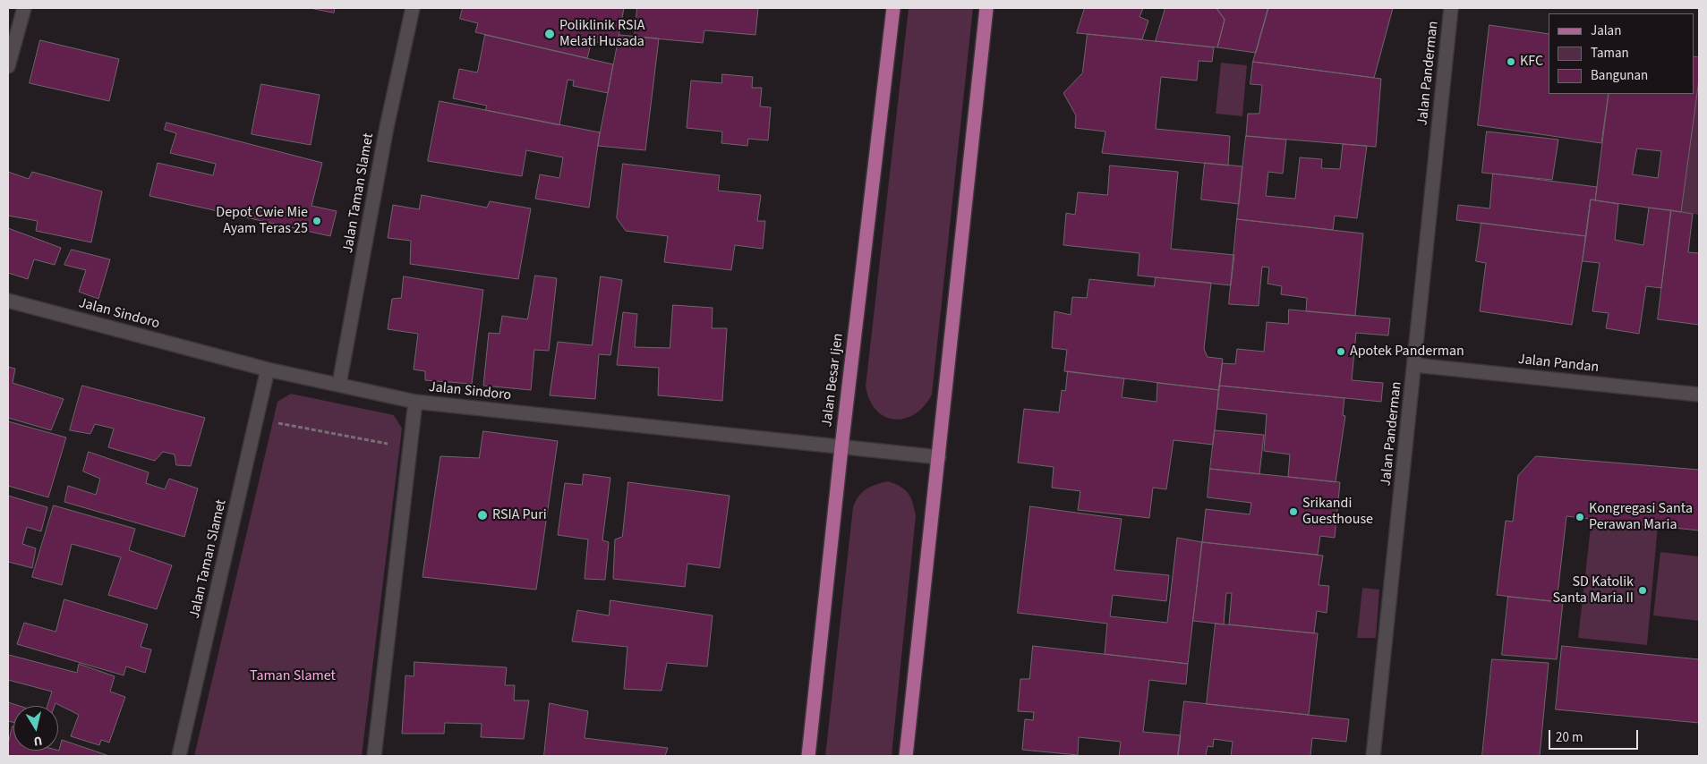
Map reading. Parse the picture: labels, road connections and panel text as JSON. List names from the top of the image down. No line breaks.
{"streets":{"main road":["Jalan Besar Ijen"],"street":["Jalan Panderman","Jalan Taman Slamet","Jalan Sindoro","Jalan Pandan"]},"crossings":[["Jalan Panderman","Jalan Pandan"],["Jalan Taman Slamet","Jalan Sindoro"],["Jalan Sindoro","Jalan Besar Ijen"]],"parks":["Taman Slamet"],"places":["Poliklinik RSIA Melati Husada","KFC","Depot Cwie Mie Ayam Teras 25","Apotek Panderman","Srikandi Guesthouse","RSIA Puri","Kongregasi Santa Perawan Maria","SD Katolik Santa Maria II"],"legend":["Jalan","Taman","Bangunan"],"scale_bar":"20 m","north":"bottom"}
